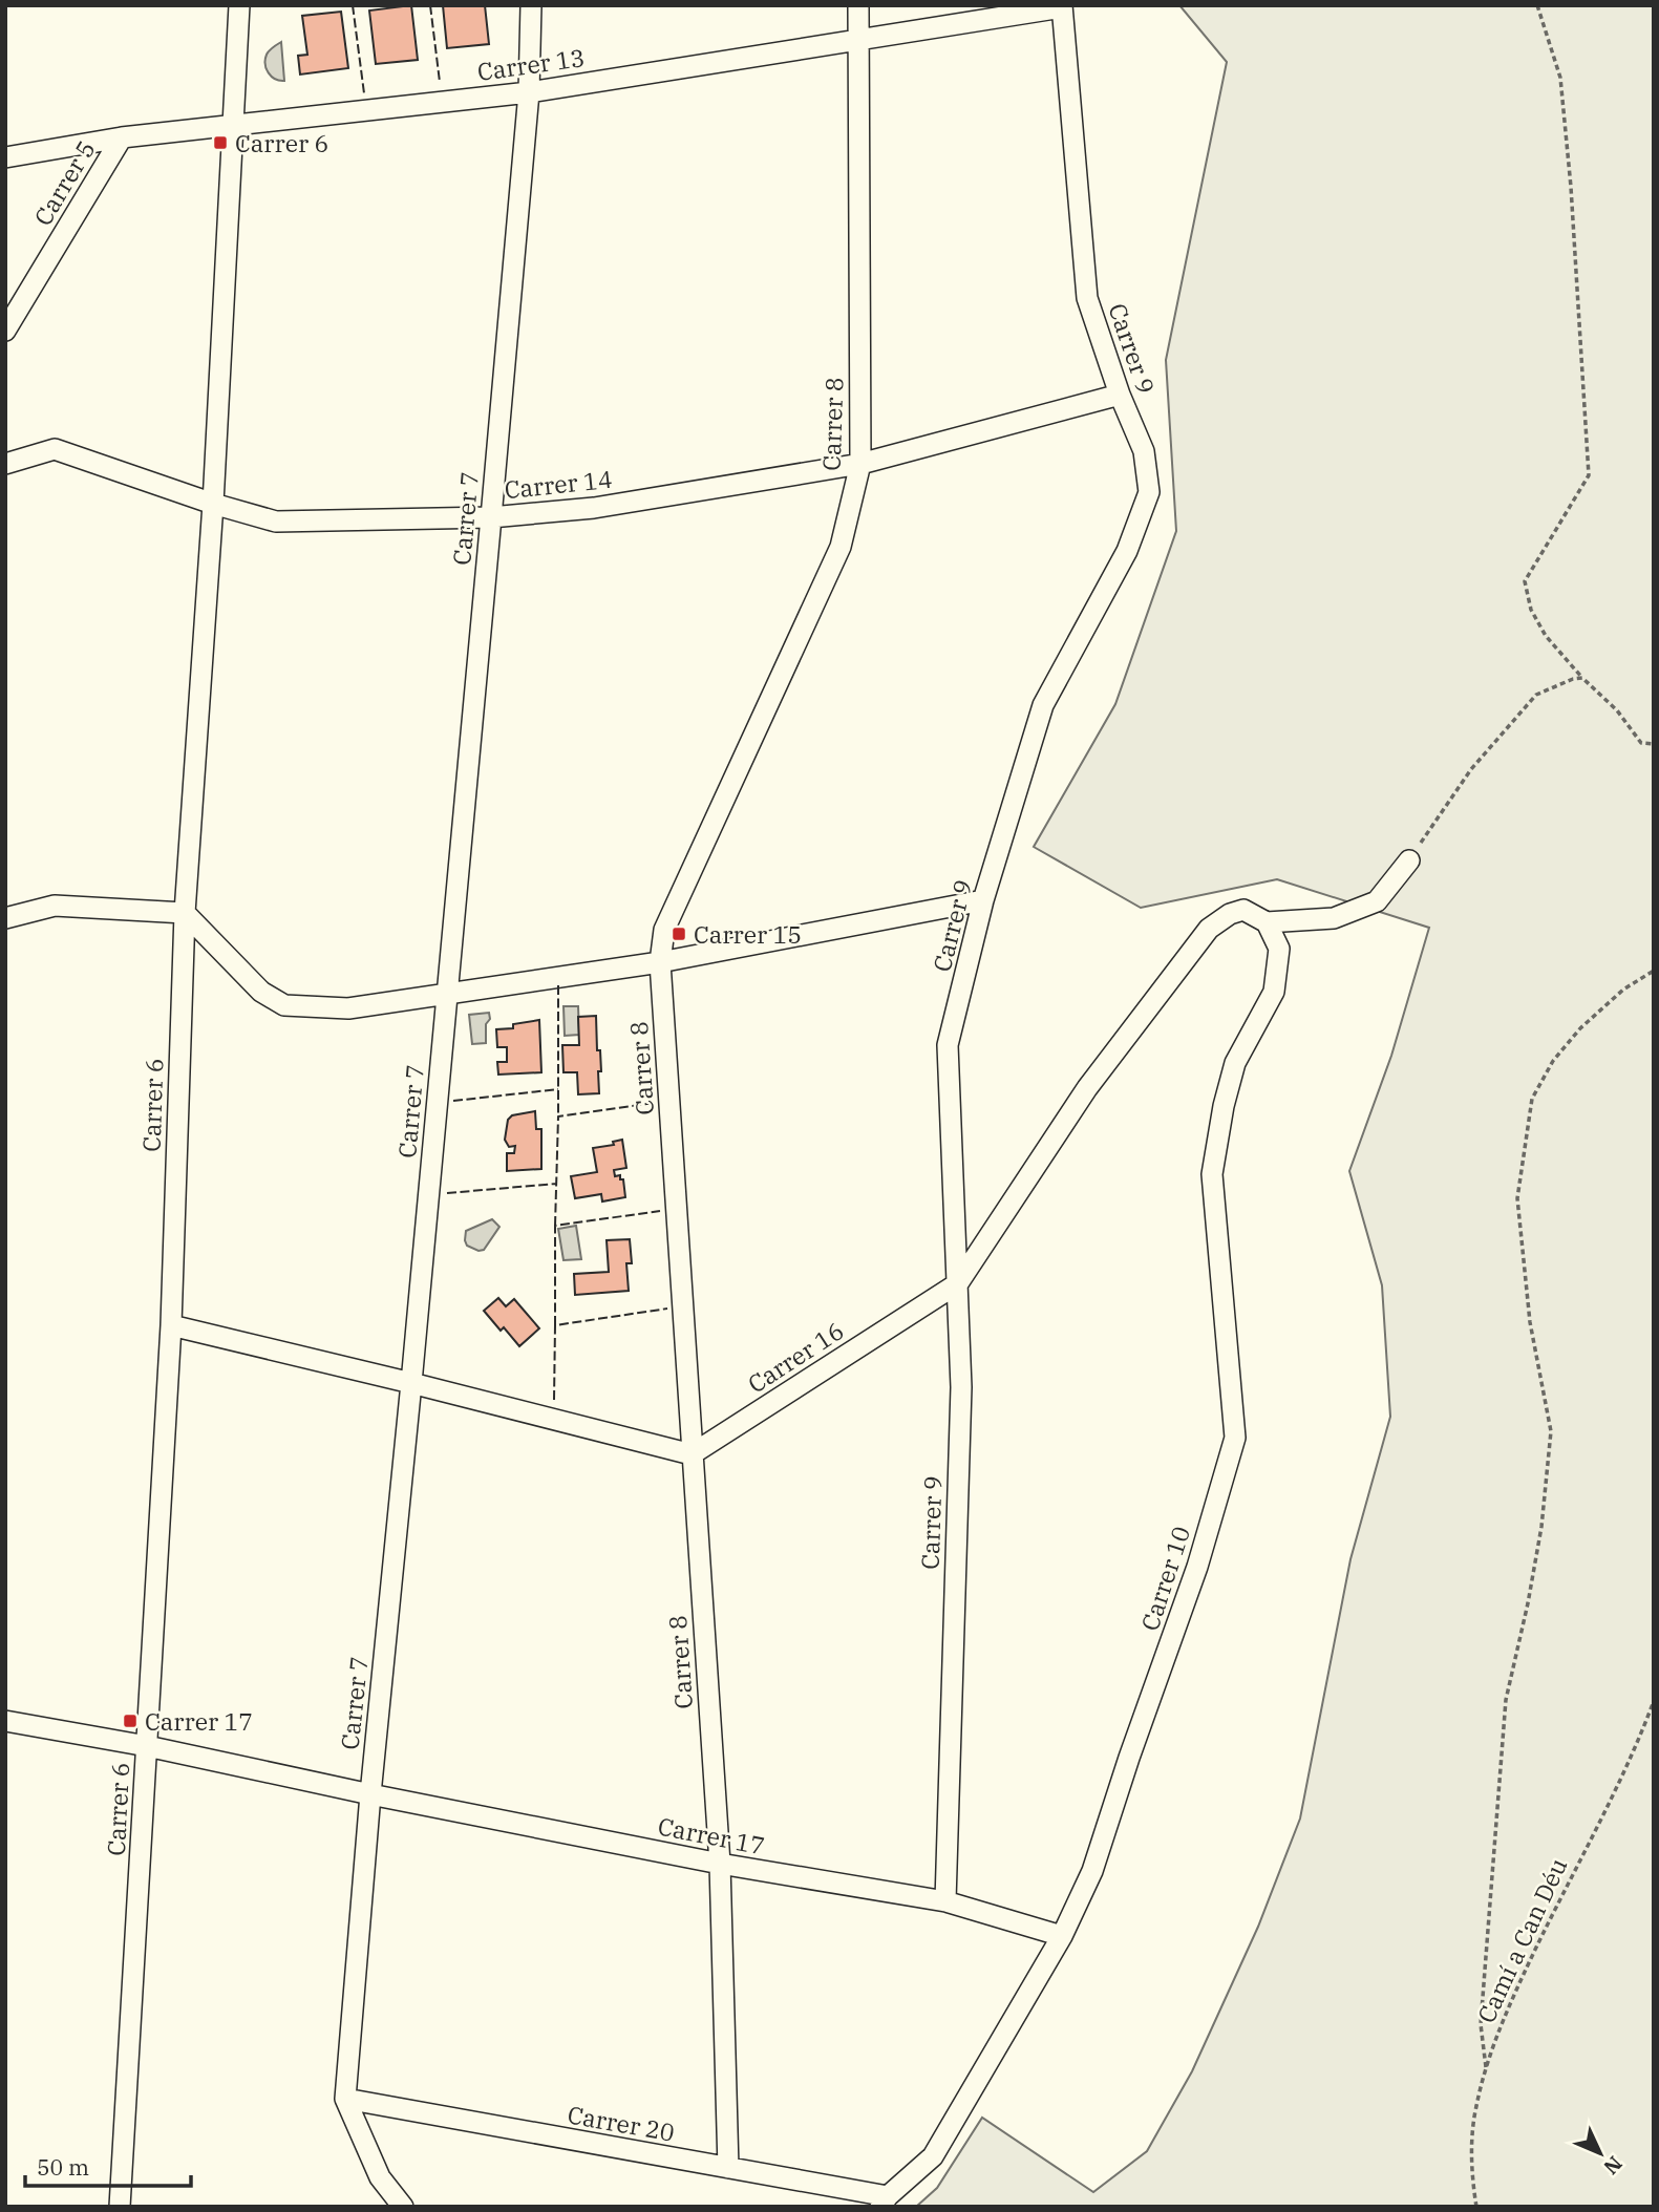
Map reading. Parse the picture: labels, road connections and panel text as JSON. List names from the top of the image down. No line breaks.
{"streets":{"street":["Carrer 13","Carrer 5","Carrer 9","Carrer 8","Carrer 14","Carrer 7","Carrer 6","Carrer 16","Carrer 10","Carrer 17","Carrer 20"],"path":["Camí a Can Déu"]},"crossings":[["Carrer 13","Carrer 5"],["Carrer 13","Carrer 9"],["Carrer 13","Carrer 8"],["Carrer 13","Carrer 7"],["Carrer 13","Carrer 6"],["Carrer 9","Carrer 14"],["Carrer 9","Carrer 16"],["Carrer 9","Carrer 17"],["Carrer 8","Carrer 14"],["Carrer 8","Carrer 16"],["Carrer 8","Carrer 17"],["Carrer 8","Carrer 20"],["Carrer 14","Carrer 7"],["Carrer 14","Carrer 6"],["Carrer 7","Carrer 17"],["Carrer 7","Carrer 20"],["Carrer 6","Carrer 17"],["Carrer 16","Carrer 10"],["Carrer 10","Carrer 17"],["Carrer 10","Carrer 20"]],"places":{"transit":["Carrer 6","Carrer 15","Carrer 17"]},"scale_bar":"50 m","north":"bottom right"}
